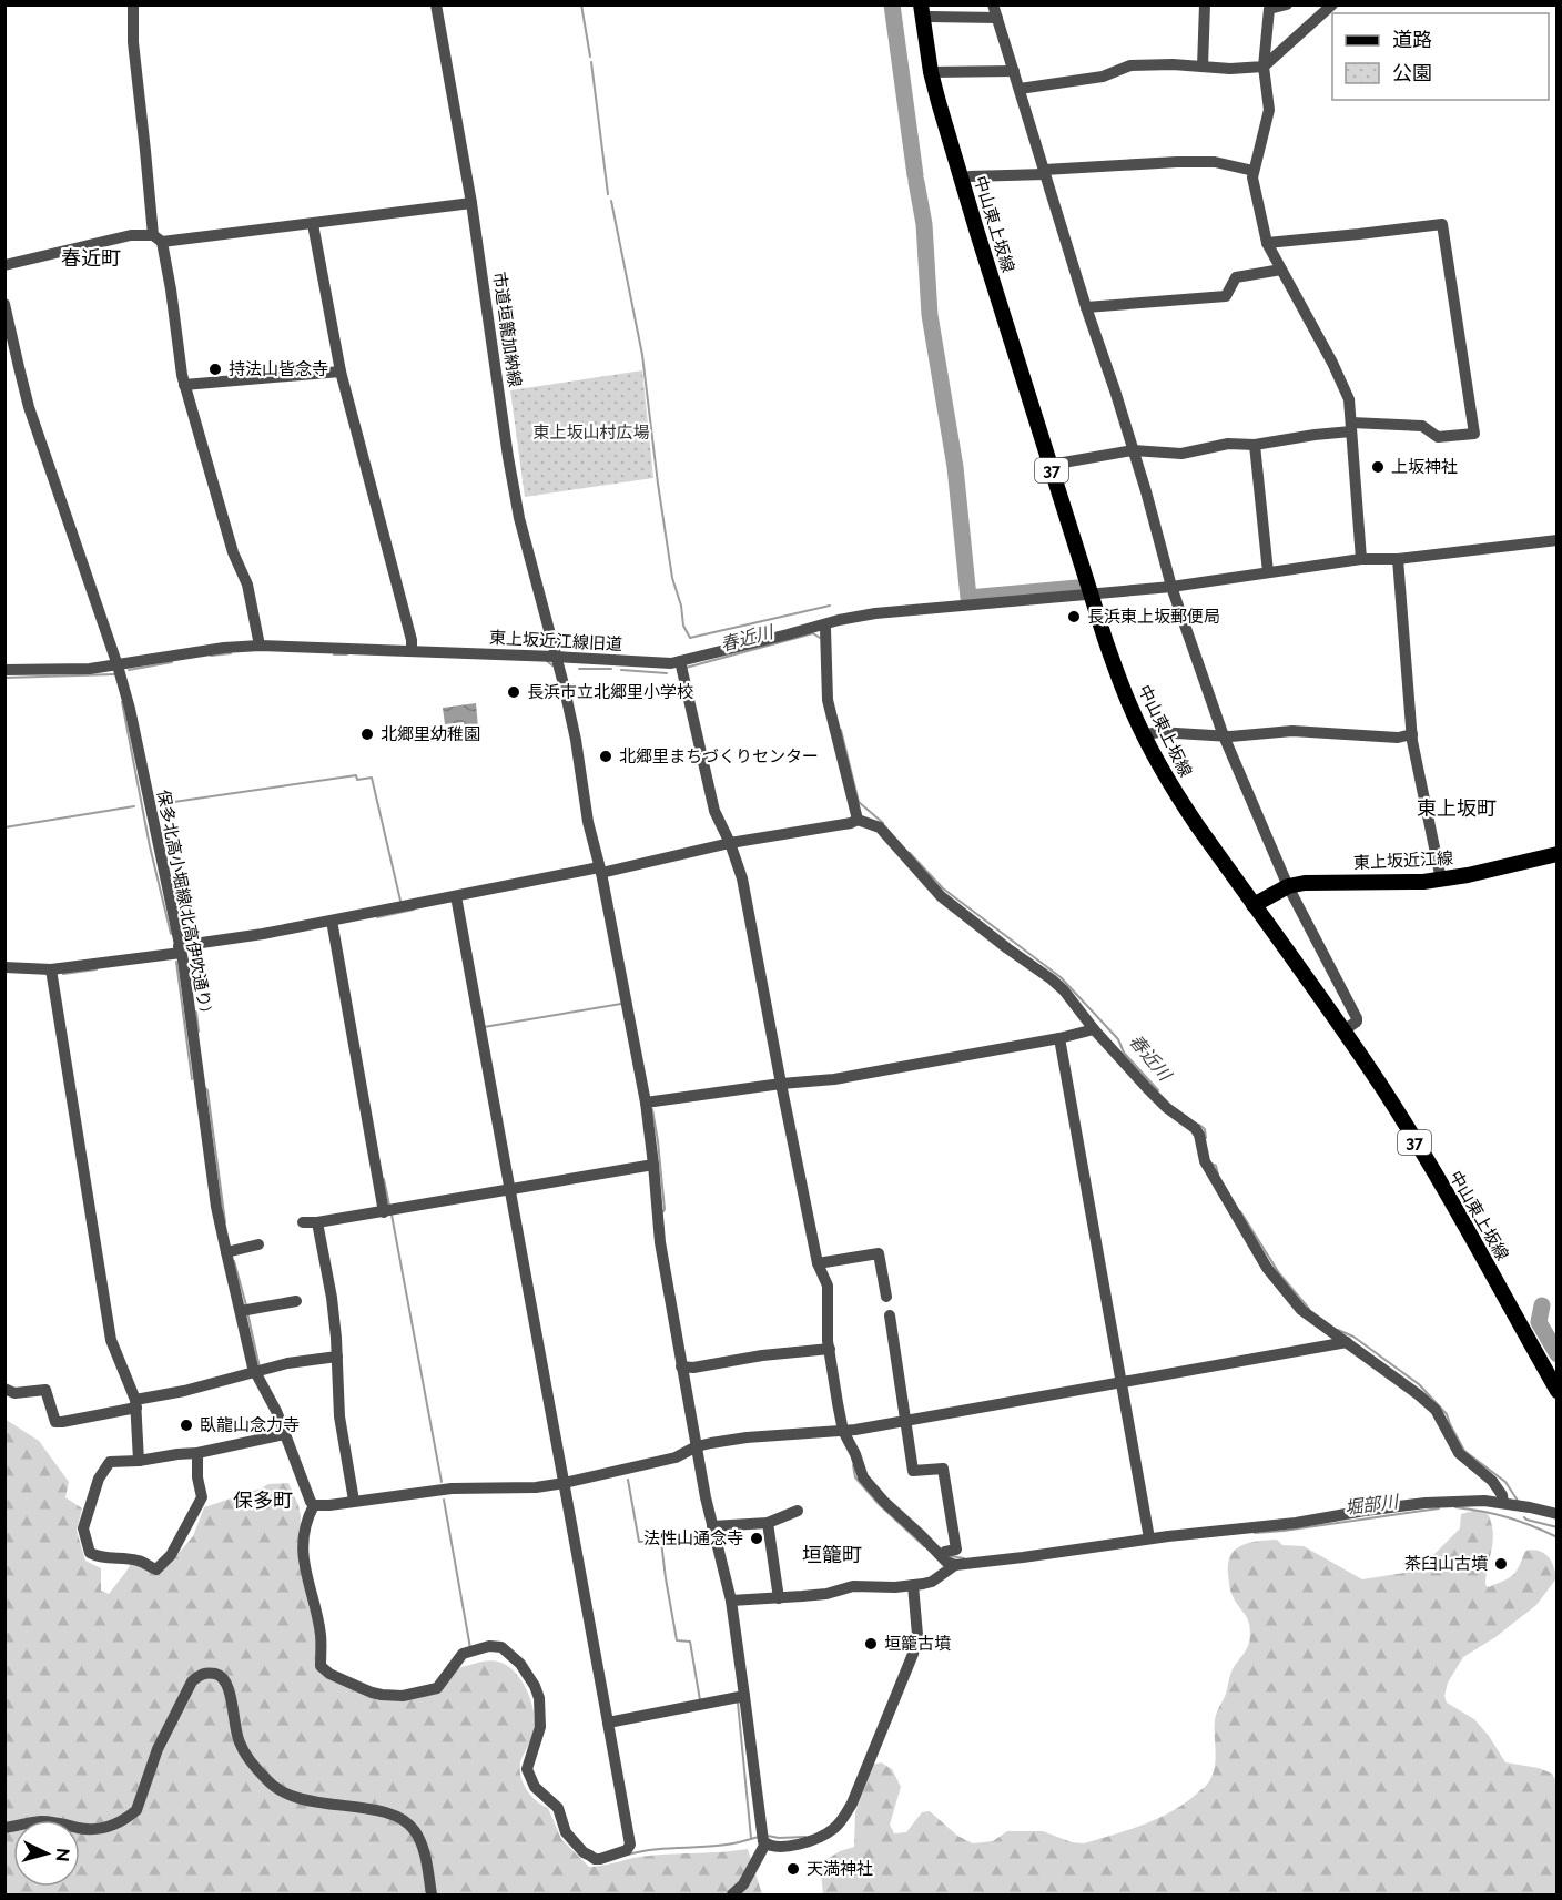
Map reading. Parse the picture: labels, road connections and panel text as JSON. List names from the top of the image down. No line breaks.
{"streets":{"main road":["中山東上坂線","37","東上坂近江線"],"street":["市道垣籠加納線","東上坂近江線旧道","保多北高小堀線(北高伊吹通り)"]},"crossings":[["中山東上坂線","東上坂近江線旧道"],["中山東上坂線","東上坂近江線"],["市道垣籠加納線","東上坂近江線旧道"],["東上坂近江線旧道","保多北高小堀線(北高伊吹通り)"]],"districts":["春近町","東上坂町","保多町","垣籠町"],"water":["春近川","堀部川"],"parks":["東上坂山村広場"],"places":["持法山皆念寺","上坂神社","長浜東上坂郵便局","長浜市立北郷里小学校","北郷里幼稚園","北郷里まちづくりセンター","臥龍山念力寺","法性山通念寺","茶臼山古墳","垣籠古墳","天満神社"],"legend":["道路","公園"],"north":"right"}
